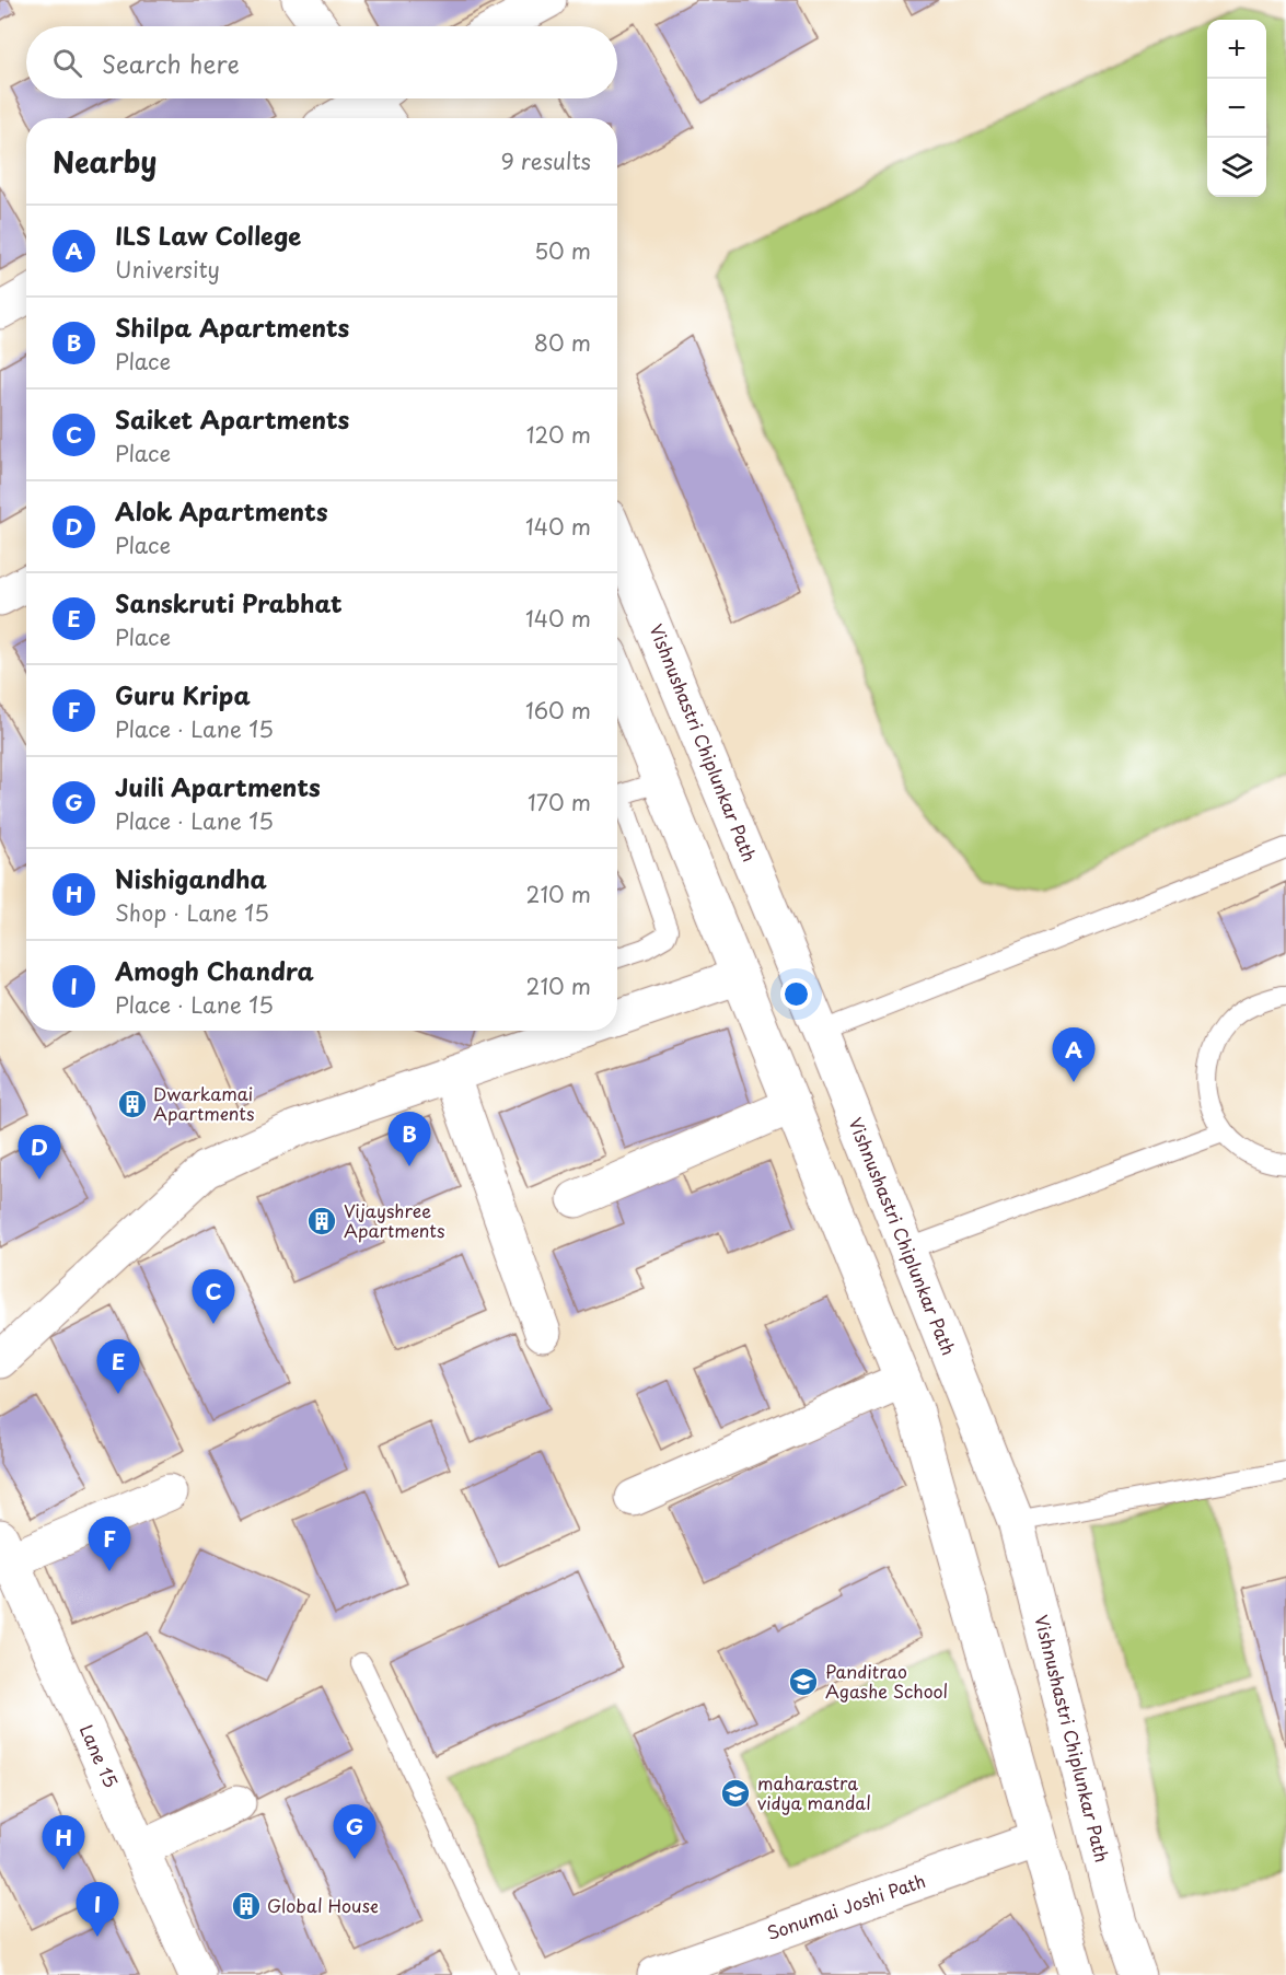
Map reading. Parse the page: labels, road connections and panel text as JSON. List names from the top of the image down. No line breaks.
{"streets":{"street":["Vishnushastri Chiplunkar Path","Lane 15","Sonumai Joshi Path"]},"places":{"building":["Dwarkamai Apartments","Vijayshree Apartments","Global House"],"school or university":["Panditrao Agashe School","maharastra vidya mandal"]},"page":{"map_buttons":["+","−"],"search":"Search here","heading":["Nearby","9 results"],"list":[{"mark":"A","name":"ILS Law College","note":"University","value":"50 m"},{"mark":"B","name":"Shilpa Apartments","note":"Place","value":"80 m"},{"mark":"C","name":"Saiket Apartments","note":"Place","value":"120 m"},{"mark":"D","name":"Alok Apartments","note":"Place","value":"140 m"},{"mark":"E","name":"Sanskruti Prabhat","note":"Place","value":"140 m"},{"mark":"F","name":"Guru Kripa","note":"Place · Lane 15","value":"160 m"},{"mark":"G","name":"Juili Apartments","note":"Place · Lane 15","value":"170 m"},{"mark":"H","name":"Nishigandha","note":"Shop · Lane 15","value":"210 m"},{"mark":"I","name":"Amogh Chandra","note":"Place · Lane 15","value":"210 m"}],"pins":["A","B","D","C","E","F","G","H","I"]}}
